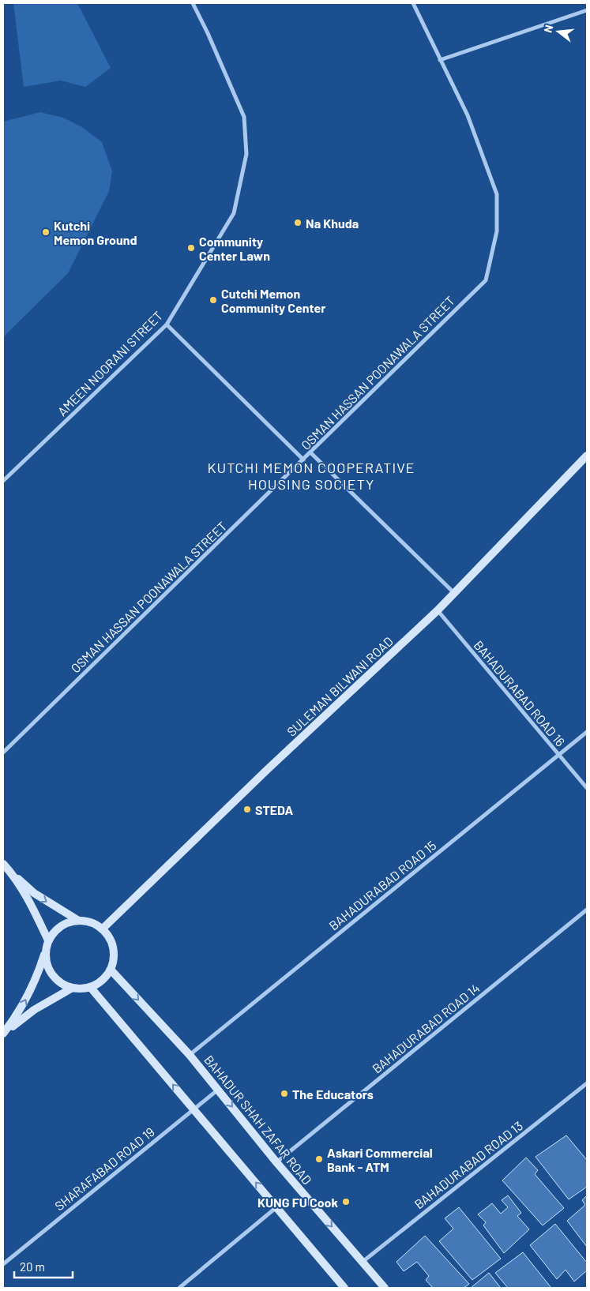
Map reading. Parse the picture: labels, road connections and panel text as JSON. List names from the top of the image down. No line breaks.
{"streets":{"street":["AMEEN NOORANI STREET","OSMAN HASSAN POONAWALA STREET","SULEMAN BILWANI ROAD","BAHADURABAD ROAD 16","BAHADURABAD ROAD 15","BAHADURABAD ROAD 14","BAHADUR SHAH ZAFAR ROAD","BAHADURABAD ROAD 13","SHARAFABAD ROAD 19"]},"crossings":[["SULEMAN BILWANI ROAD","BAHADURABAD ROAD 16"],["SULEMAN BILWANI ROAD","BAHADUR SHAH ZAFAR ROAD"],["BAHADURABAD ROAD 16","BAHADURABAD ROAD 15"],["BAHADURABAD ROAD 15","BAHADUR SHAH ZAFAR ROAD"],["BAHADURABAD ROAD 14","BAHADUR SHAH ZAFAR ROAD"],["BAHADUR SHAH ZAFAR ROAD","BAHADURABAD ROAD 13"],["BAHADUR SHAH ZAFAR ROAD","SHARAFABAD ROAD 19"]],"districts":["KUTCHI MEMON COOPERATIVE HOUSING SOCIETY"],"places":["Na Khuda","Kutchi Memon Ground","Community Center Lawn","Cutchi Memon Community Center","STEDA","The Educators","Askari Commercial Bank - ATM","KUNG FU Cook"],"scale_bar":"20 m","north":"left"}
